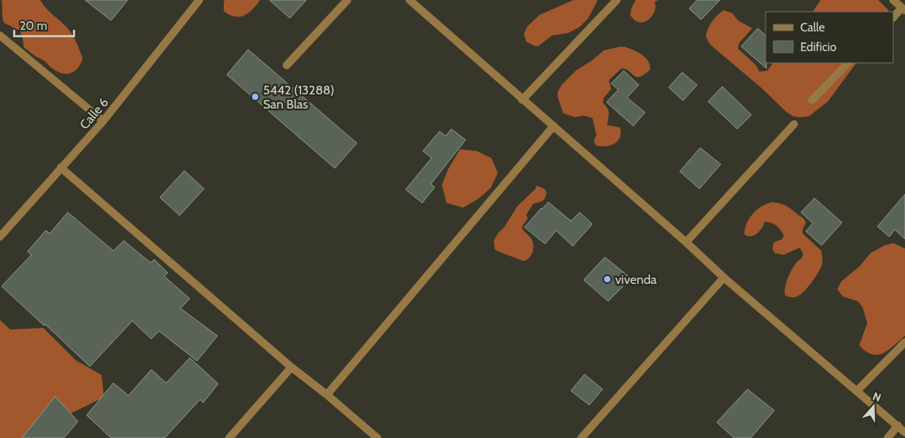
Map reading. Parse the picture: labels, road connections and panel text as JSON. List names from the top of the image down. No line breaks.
{"streets":{"street":["Calle 6"]},"places":["5442 (13288) San Blas","vivenda"],"legend":["Calle","Edificio"],"scale_bar":"20 m","north":"top"}
